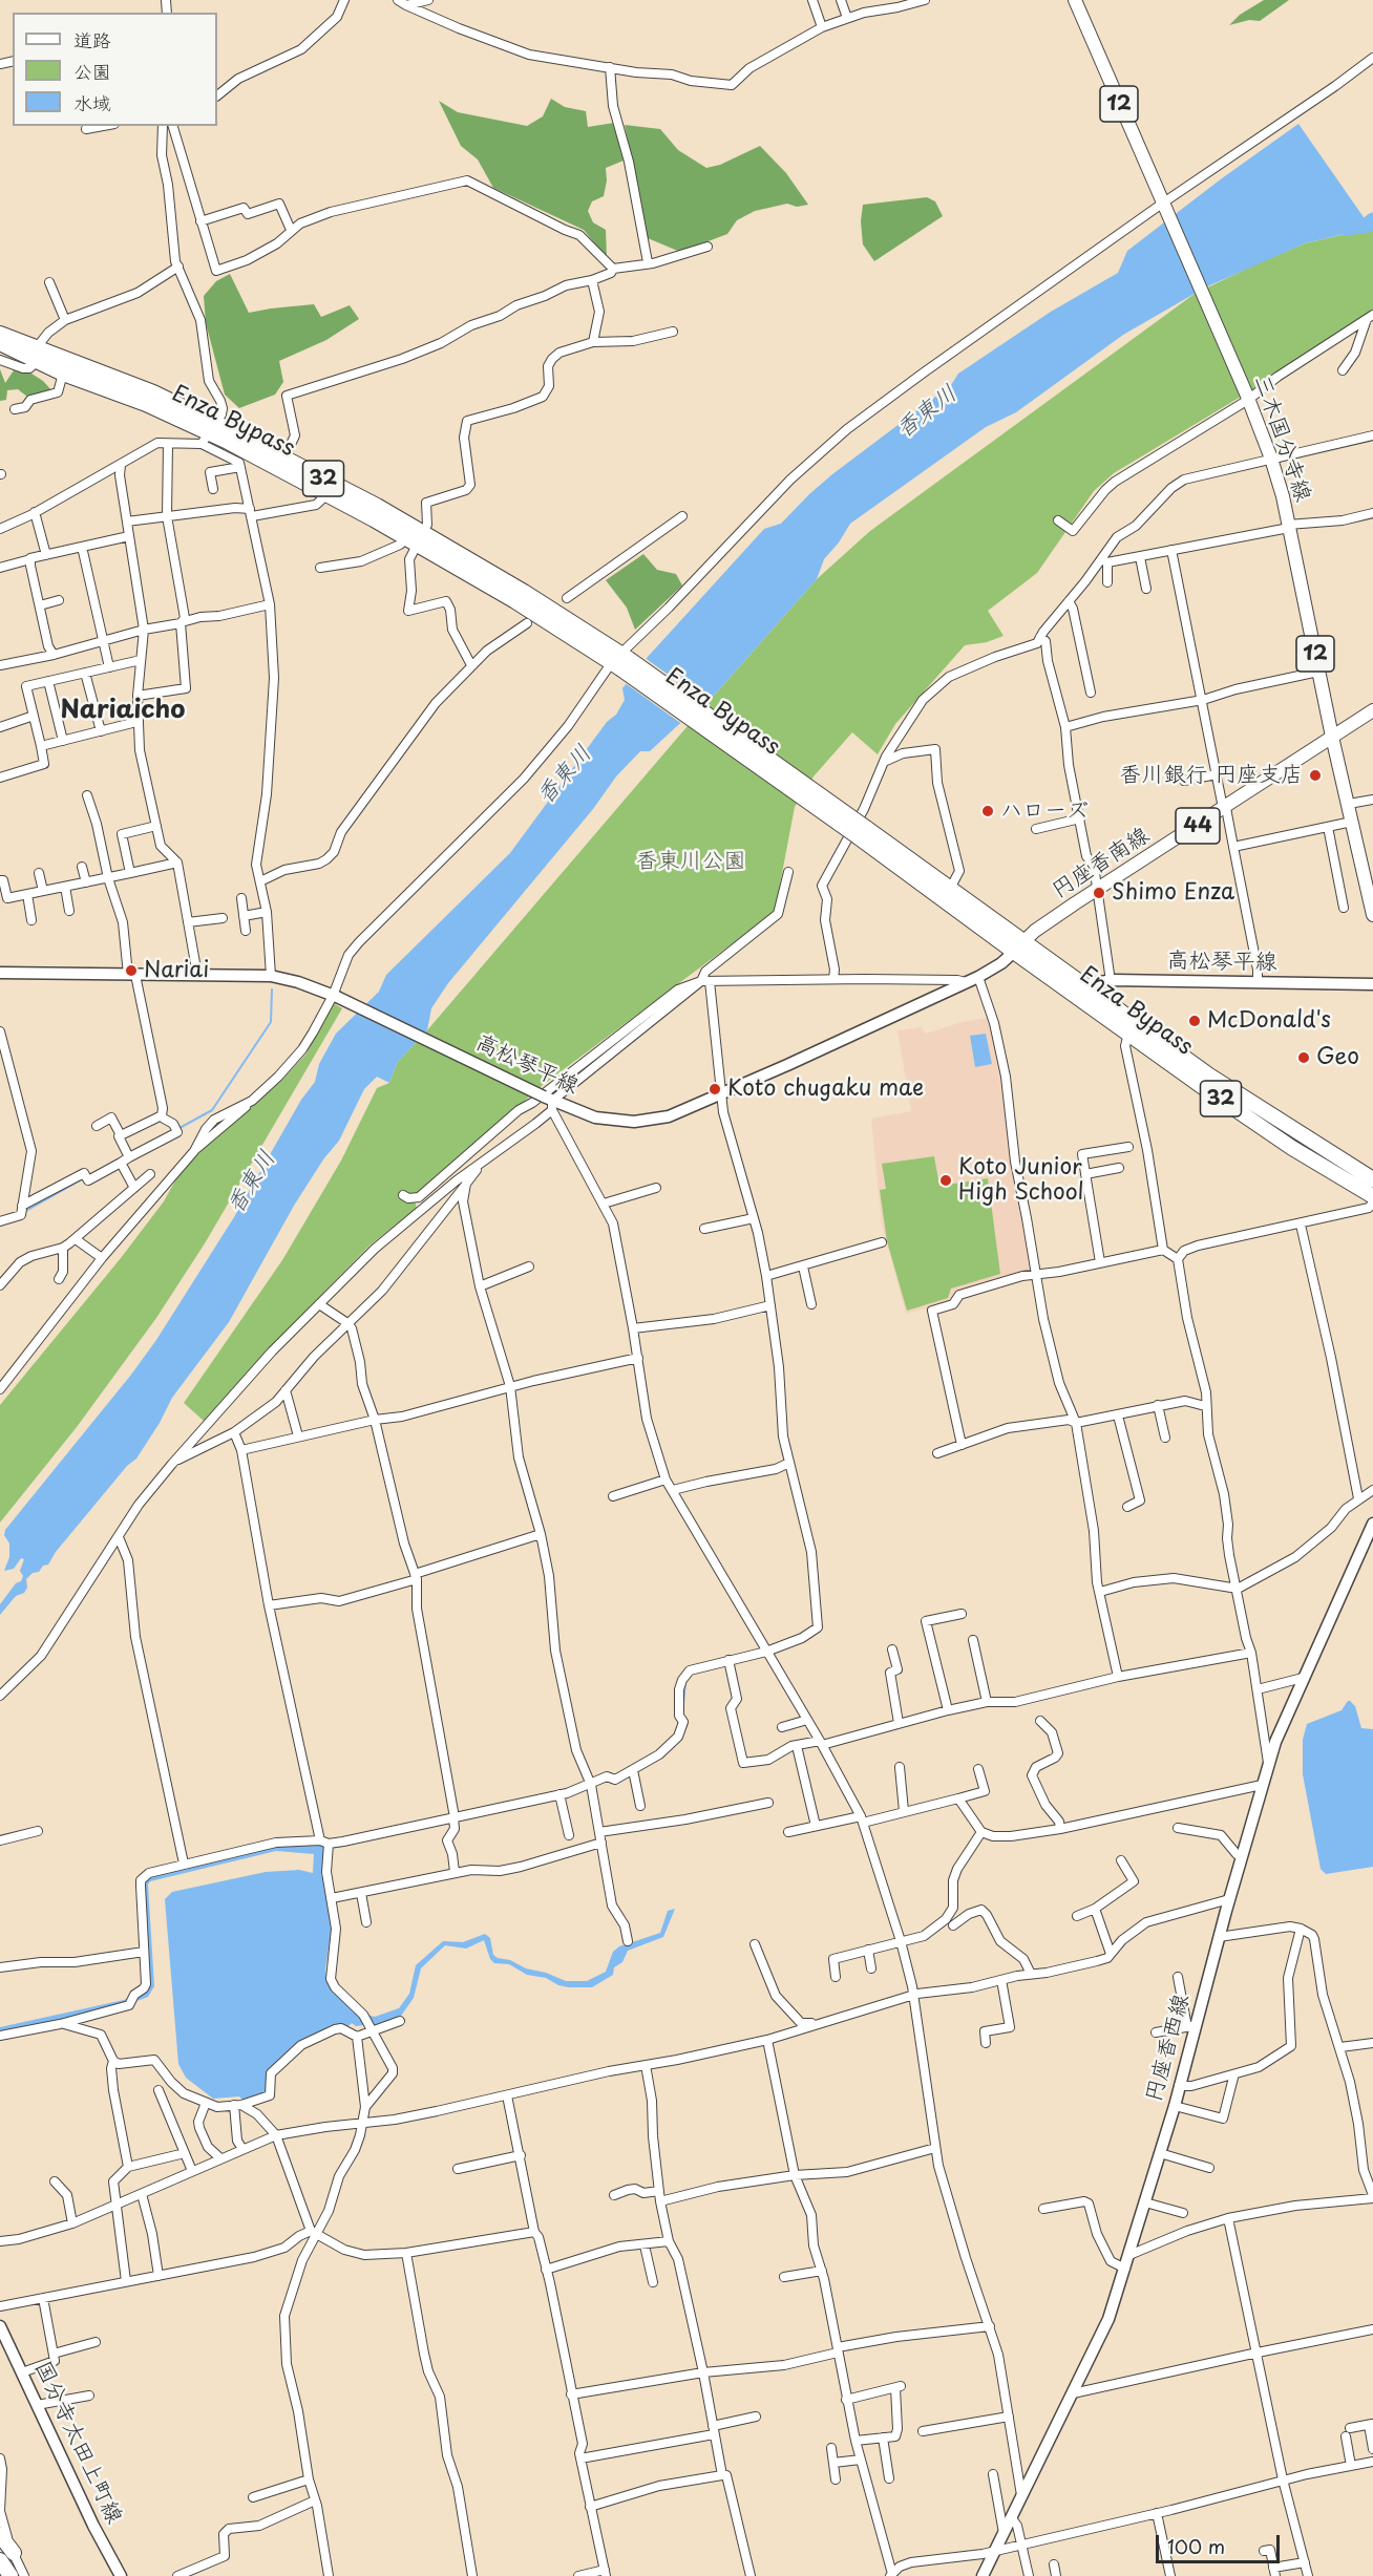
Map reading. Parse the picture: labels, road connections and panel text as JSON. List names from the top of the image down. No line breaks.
{"streets":{"highway":["Enza Bypass","32"],"main road":["12","三木国分寺線","44","円座香南線","高松琴平線","円座香西線","国分寺太田上町線"]},"crossings":[["Enza Bypass","円座香南線"],["Enza Bypass","高松琴平線"],["三木国分寺線","円座香南線"],["円座香南線","高松琴平線"]],"districts":["Nariaicho"],"water":["香東川"],"parks":["香東川公園"],"places":["香川銀行 円座支店","ハローズ","Shimo Enza","Nariai","McDonald's","Geo","Koto chugaku mae","Koto Junior High School"],"legend":["道路","公園","水域"],"scale_bar":"100 m"}
